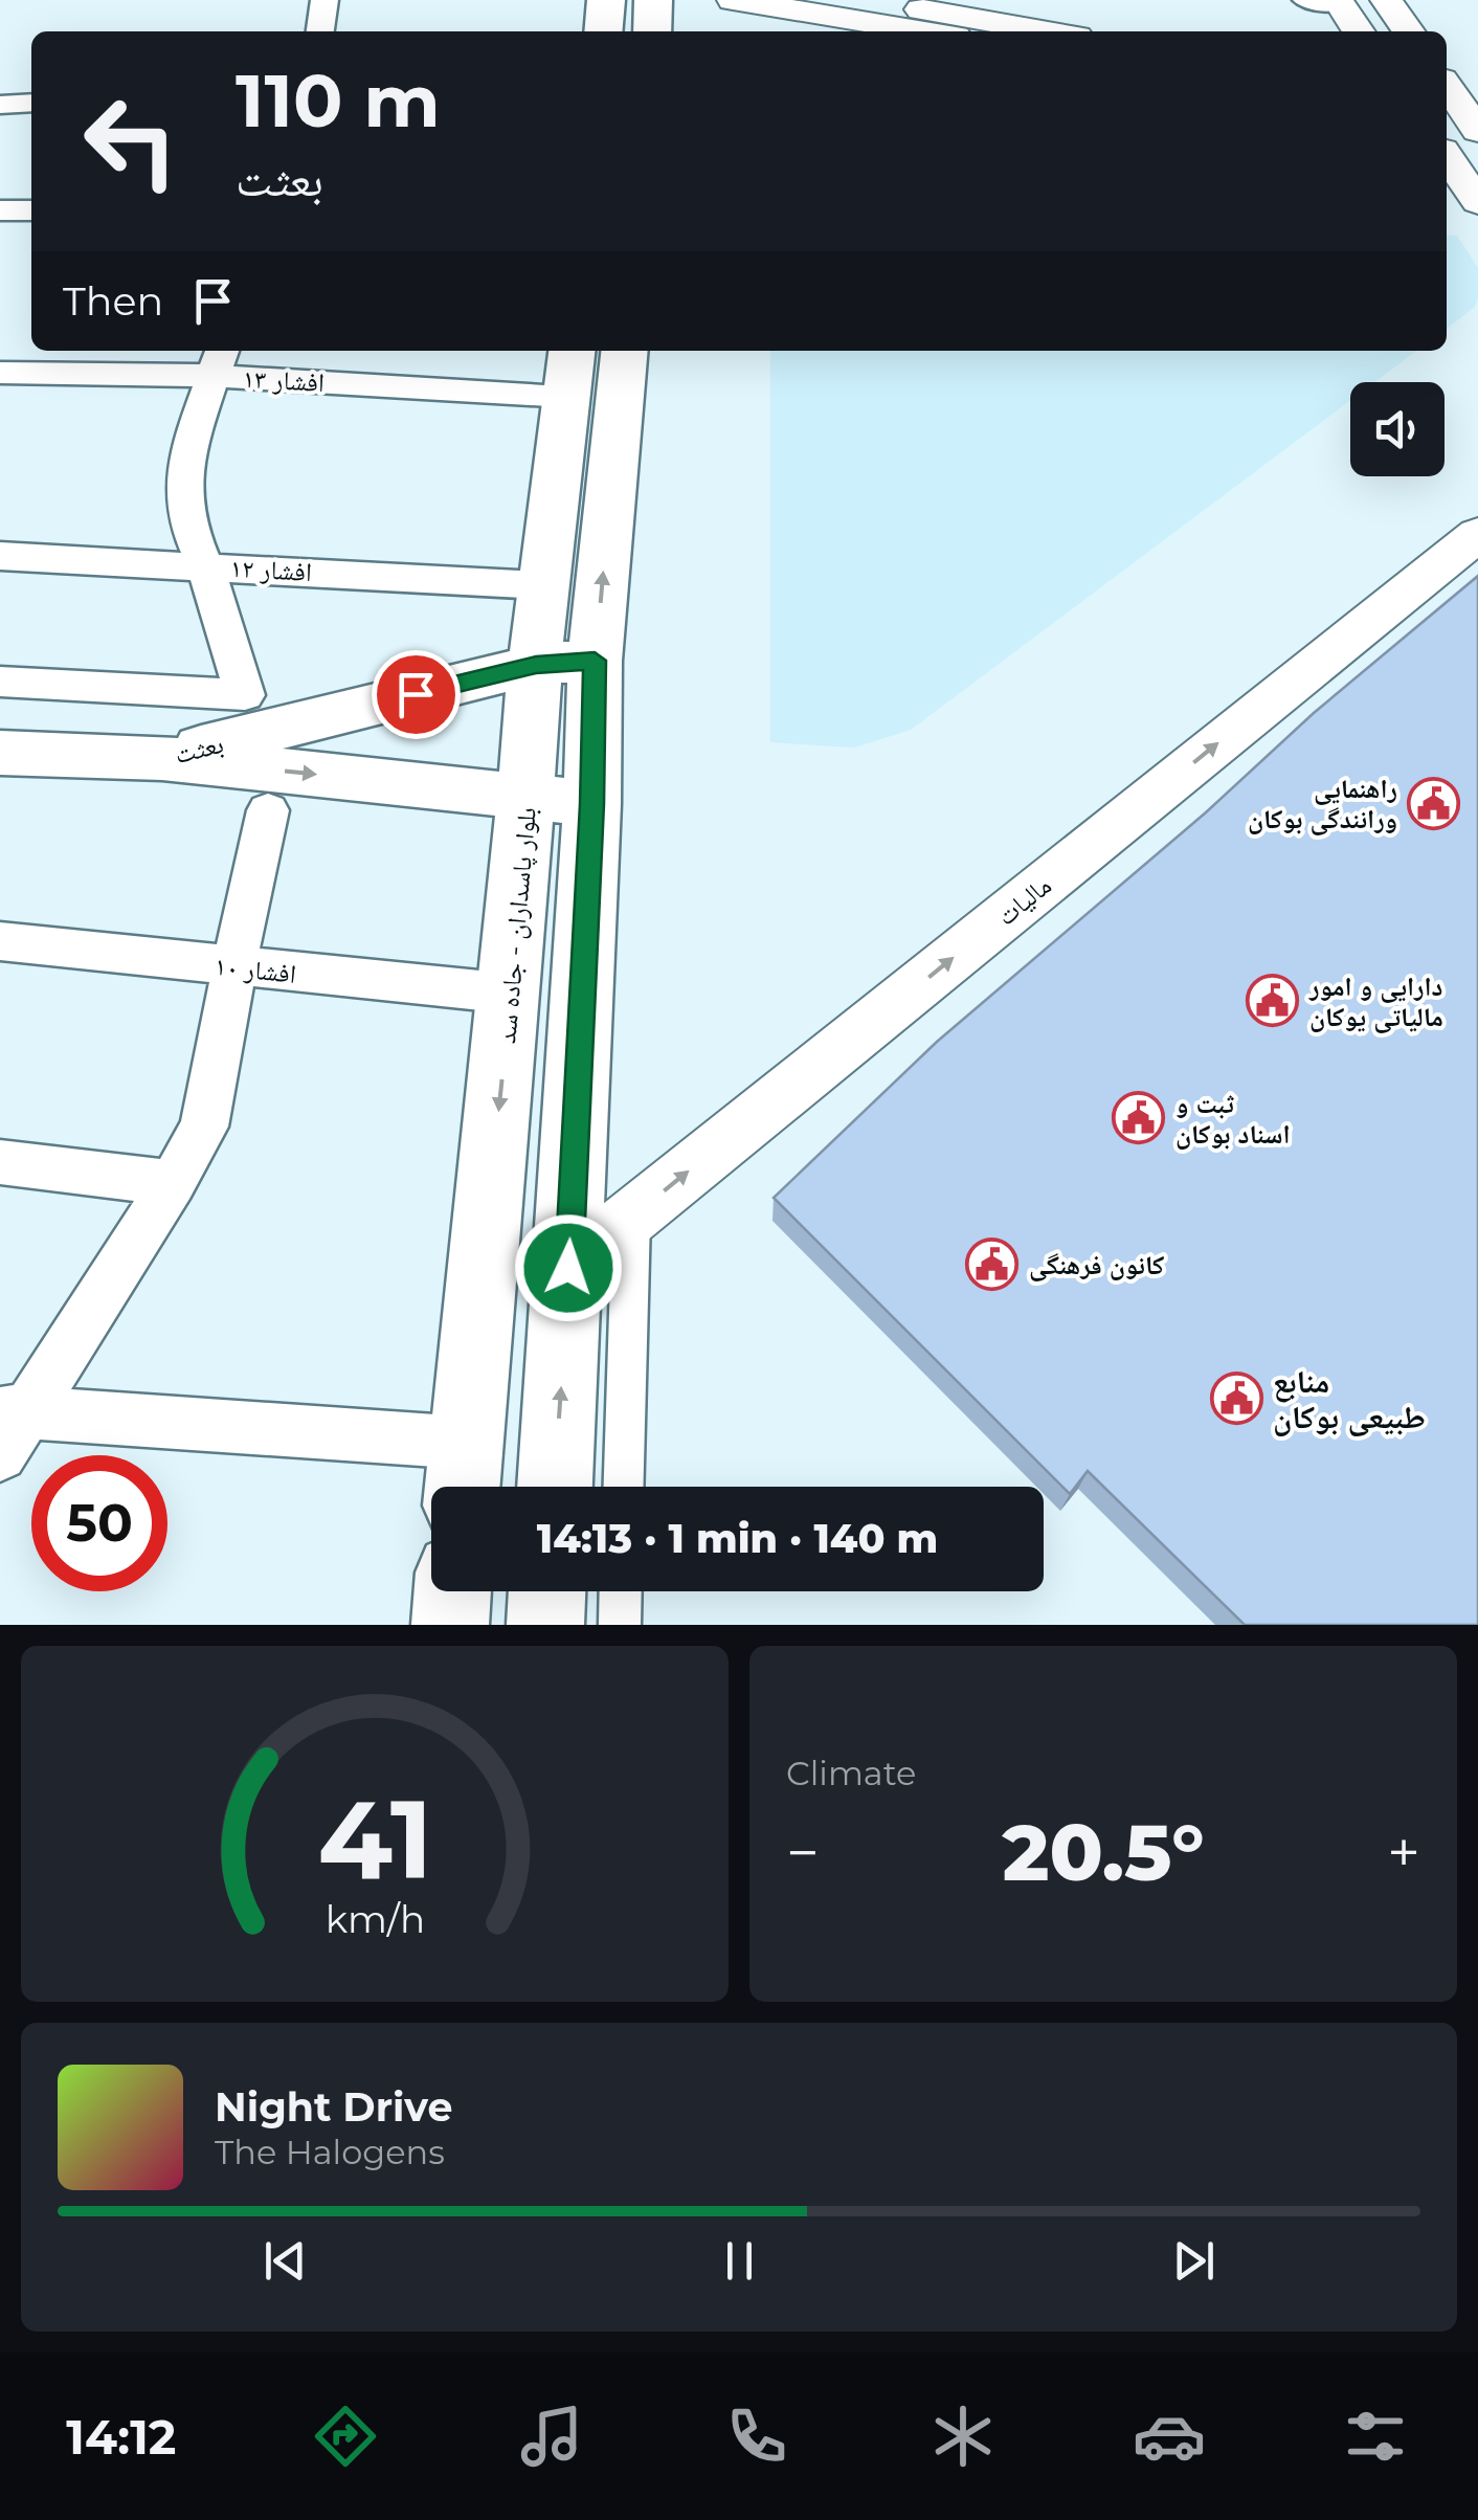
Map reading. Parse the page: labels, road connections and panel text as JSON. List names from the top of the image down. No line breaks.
{"streets":{"main road":["بعثت","بلوار پاسداران - جاده سد"],"street":["افشار ۱۳","افشار ۱۲","مالیات","افشار ۱۰"]},"crossings":[["افشار ۱۳","بلوار پاسداران - جاده سد"],["افشار ۱۲","بلوار پاسداران - جاده سد"],["بعثت","بلوار پاسداران - جاده سد"],["مالیات","بلوار پاسداران - جاده سد"],["بلوار پاسداران - جاده سد","افشار ۱۰"]],"one_way":["مالیات"],"places":{"public building":["راهنمایی ورانندگی بوکان","دارایی و امور مالیاتی یوکان","ثبت و اسناد بوکان","کانون فرهنگی","منابع طبیعی بوکان"]},"page":{"turn":["110 m","بعثت"],"then":"Then","limit":"50","trip":"14:13 · 1 min · 140 m","tile":"Climate","heat":["−","20.5°","+"],"song":["Night Drive","The Halogens"],"tabs":"14:12","gauge":["41","km/h"]}}
